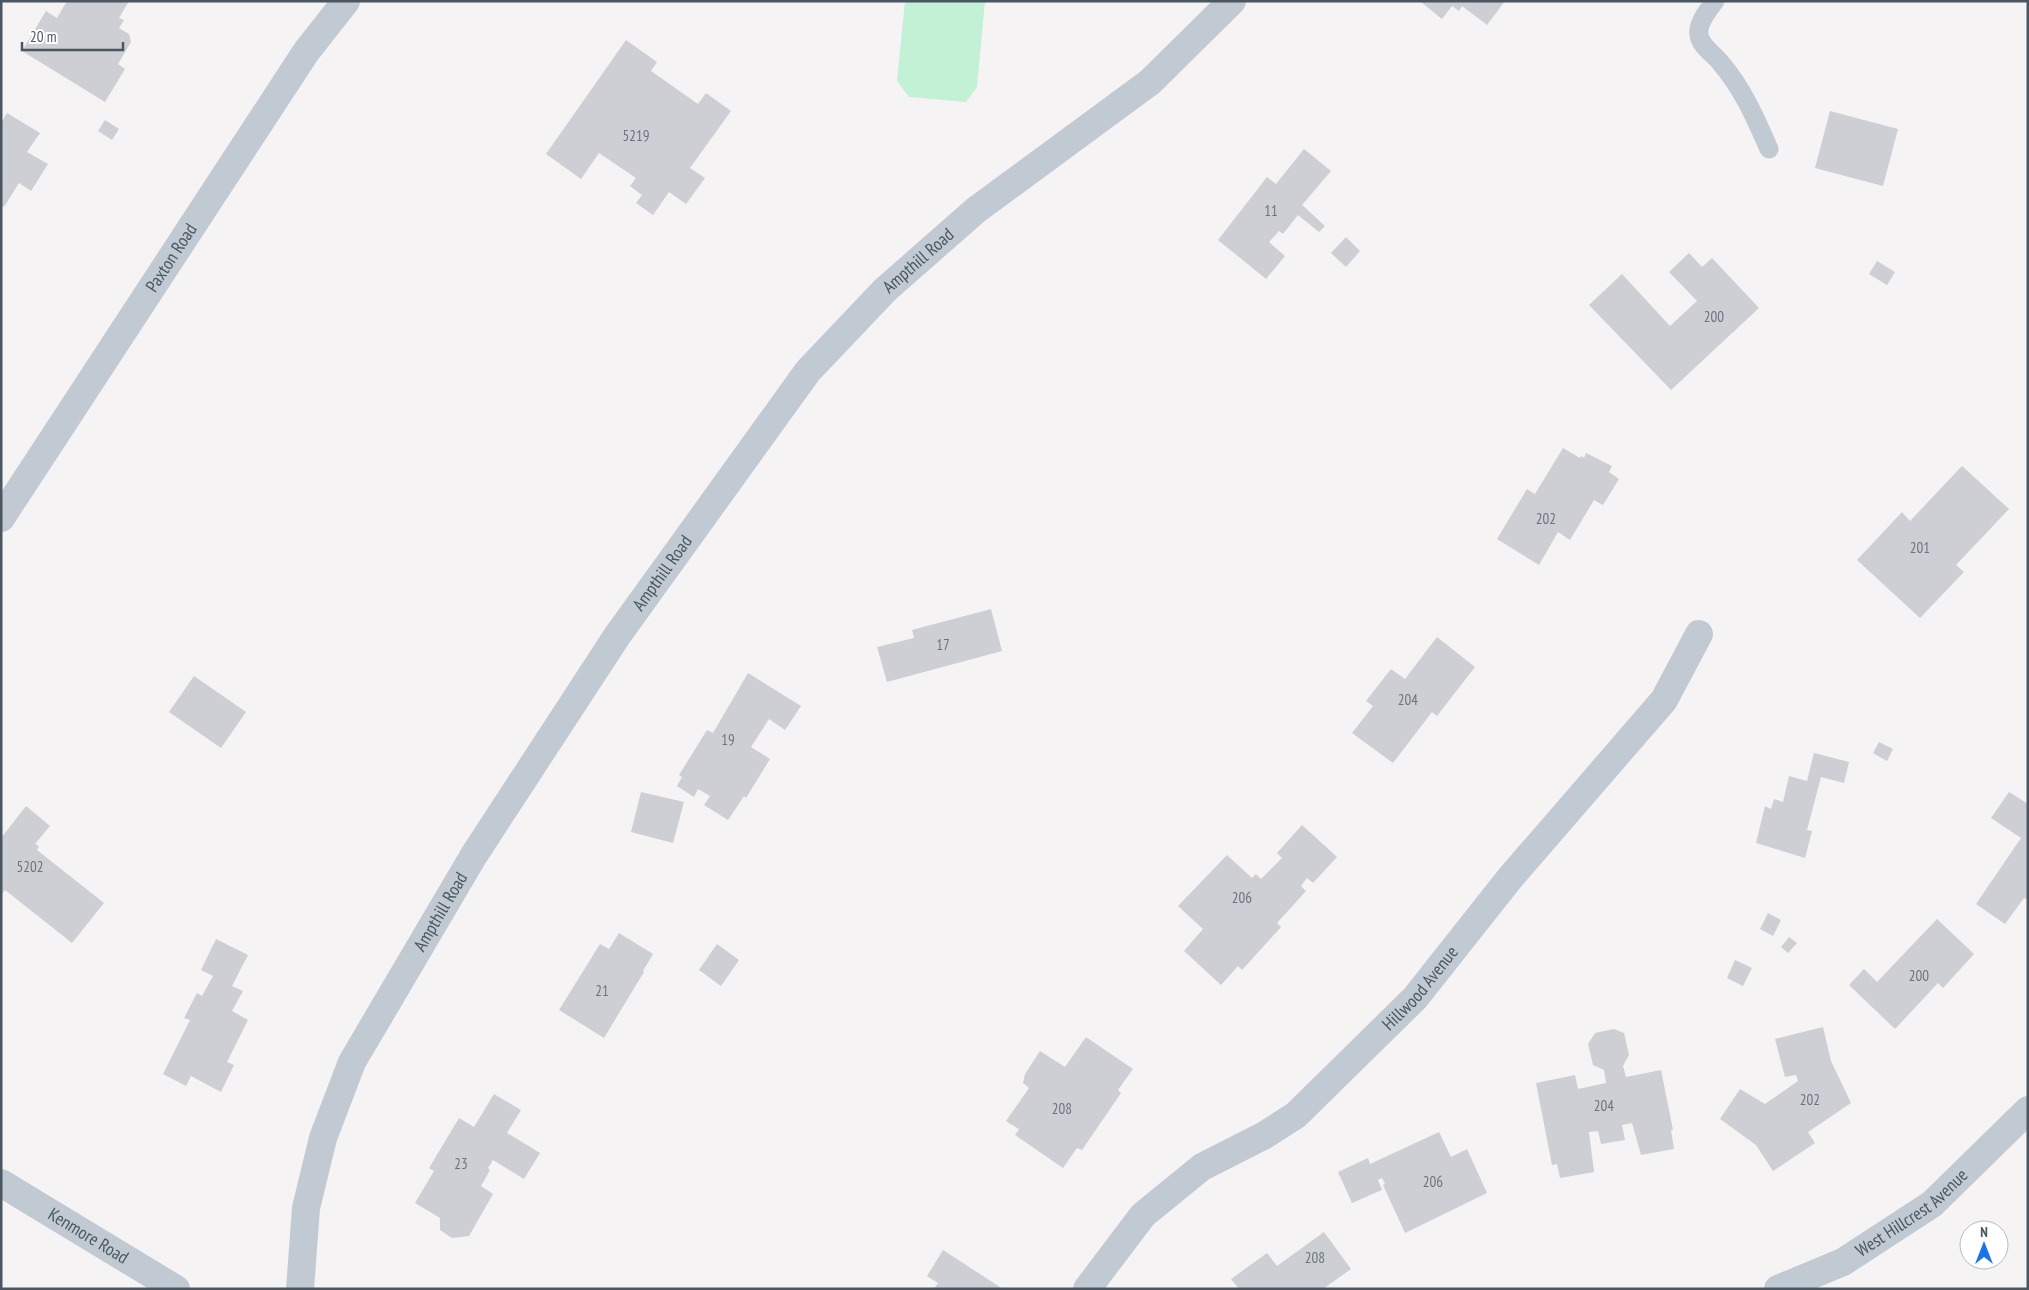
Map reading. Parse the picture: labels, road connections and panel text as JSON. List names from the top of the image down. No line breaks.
{"streets":{"street":["Paxton Road","Ampthill Road","Hillwood Avenue","West Hillcrest Avenue","Kenmore Road"]},"house_numbers":["5219","11","200","202","201","17","204","19","5202","206","200","21","202","204","208","23","206","208"],"scale_bar":"20 m","north":"top"}
